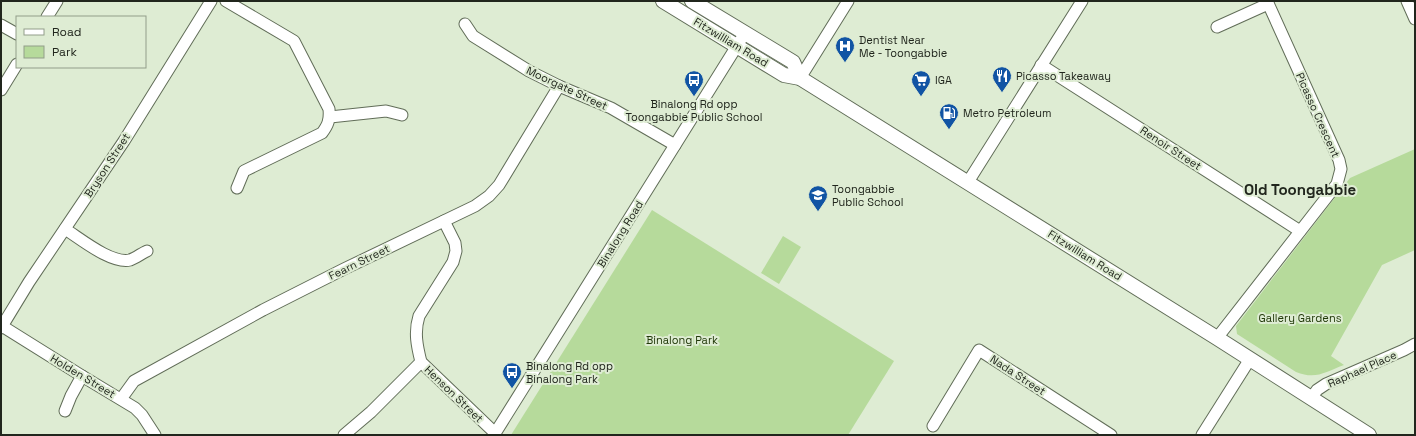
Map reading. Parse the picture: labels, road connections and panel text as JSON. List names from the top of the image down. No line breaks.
{"streets":{"main road":["Fitzwilliam Road"],"street":["Moorgate Street","Picasso Crescent","Renoir Street","Bryson Street","Binalong Road","Fearn Street","Raphael Place","Nada Street","Holden Street","Henson Street"]},"crossings":[["Fitzwilliam Road","Picasso Crescent"],["Fitzwilliam Road","Binalong Road"],["Fitzwilliam Road","Raphael Place"],["Moorgate Street","Binalong Road"],["Moorgate Street","Fearn Street"],["Picasso Crescent","Renoir Street"],["Bryson Street","Holden Street"],["Binalong Road","Henson Street"],["Fearn Street","Holden Street"],["Fearn Street","Henson Street"]],"districts":["Old Toongabbie"],"parks":["Gallery Gardens","Binalong Park"],"places":{"hospital":["Dentist Near Me - Toongabbie"],"restaurant":["Picasso Takeaway"],"bus stop":["Binalong Rd opp Toongabbie Public School","Binalong Rd opp Binalong Park"],"supermarket":["IGA"],"fuel station":["Metro Petroleum"],"school or university":["Toongabbie Public School"]},"legend":["Road","Park"]}
